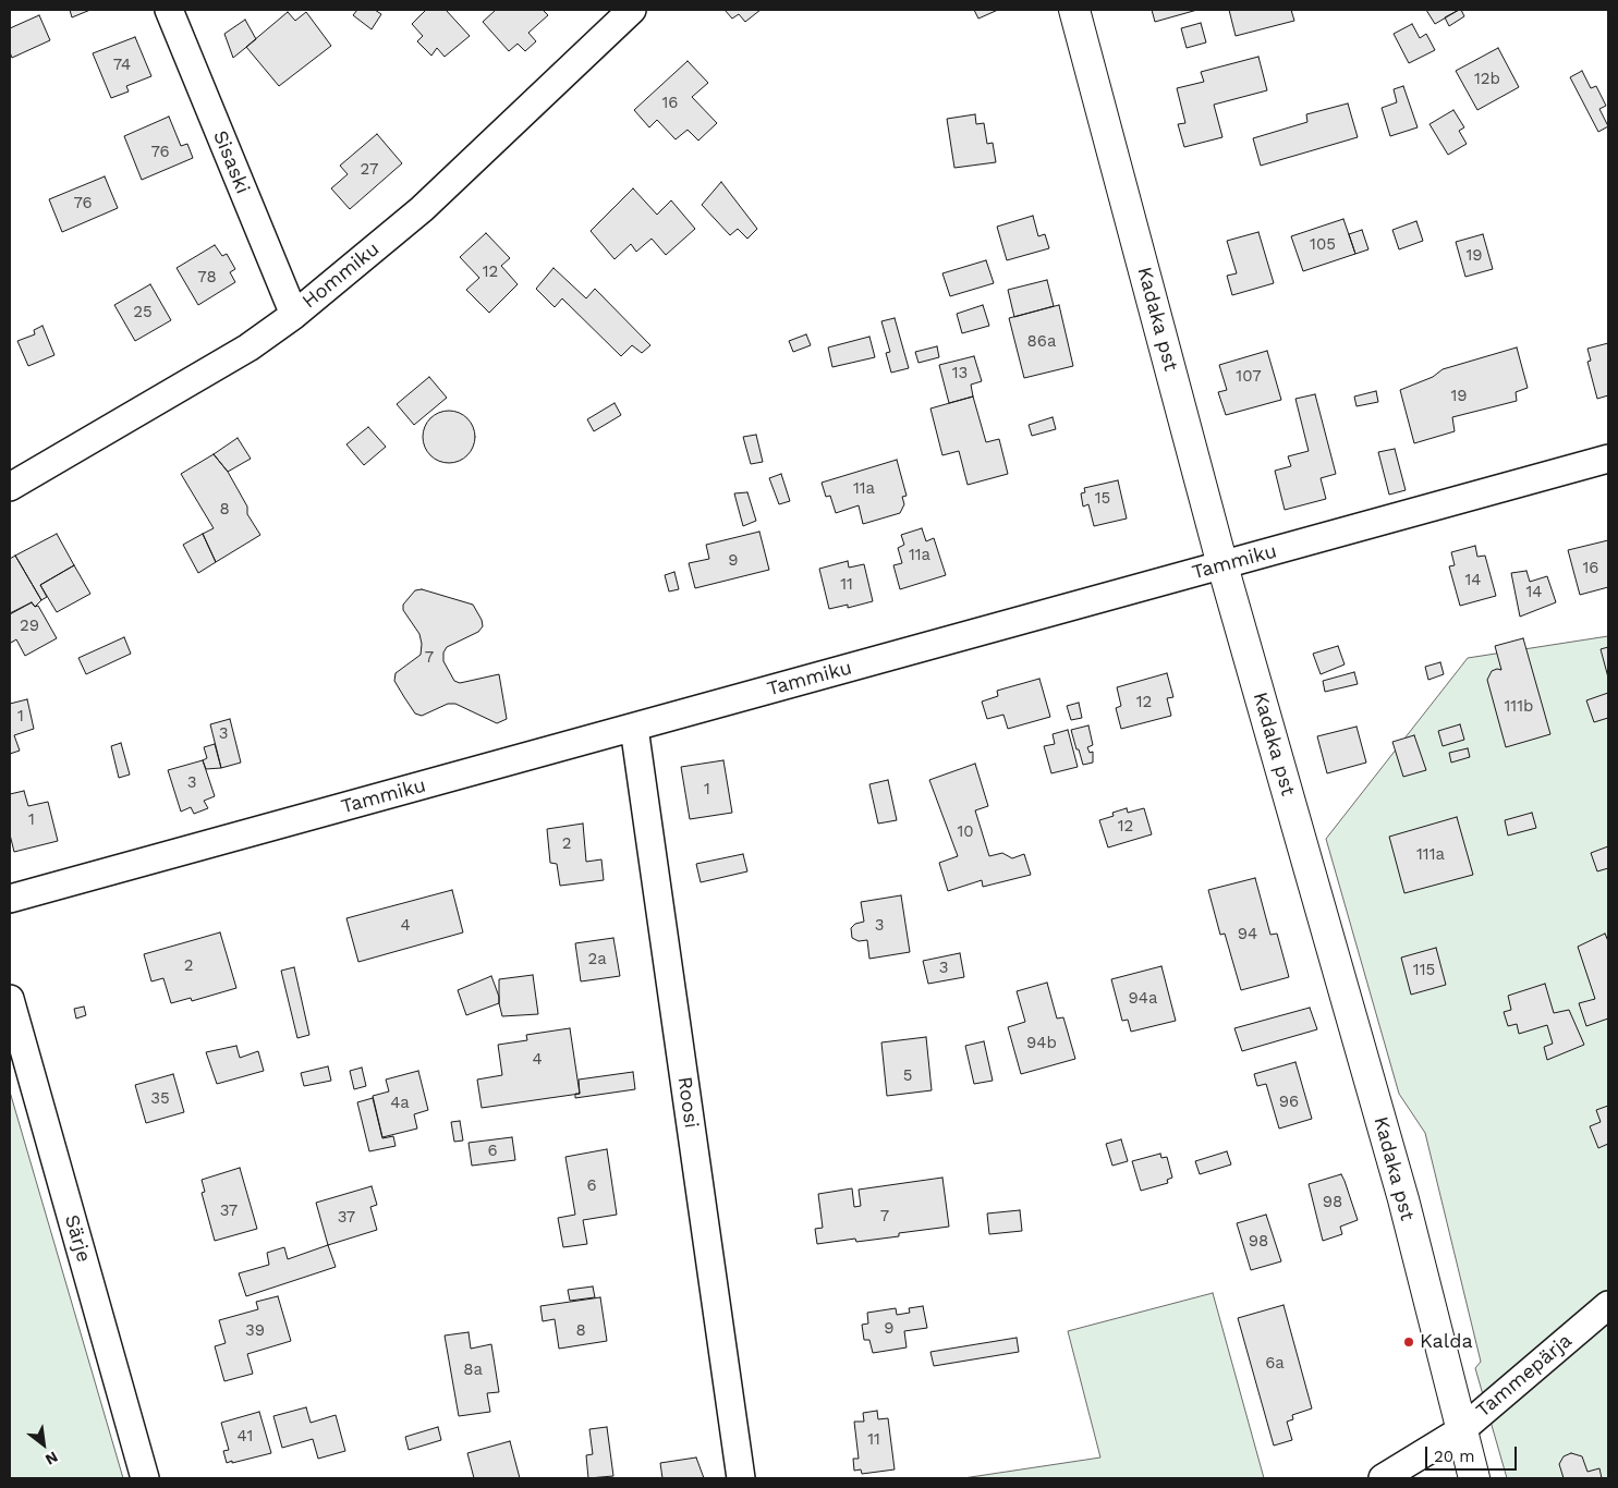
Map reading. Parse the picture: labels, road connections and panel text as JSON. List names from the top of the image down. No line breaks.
{"streets":{"main road":["Kadaka pst"],"street":["Sisaski","Hommiku","Tammiku","Roosi","Särje","Tammepärja"]},"crossings":[["Sisaski","Hommiku"],["Kadaka pst","Tammiku"],["Kadaka pst","Tammepärja"],["Tammiku","Roosi"]],"places":["Kalda"],"house_numbers":["74","12b","16","76","27","76","105","19","12","78","25","86a","13","107","19","11a","15","8","11a","9","16","14","11","14","29","7","12","111b","1","3","3","1","1","12","10","2","111a","4","3","94","2a","2","3","115","94a","94b","4","5","35","96","4a","6","6","98","37","7","37","98","9","39","8","6a","8a","41","11"],"scale_bar":"20 m","north":"bottom right"}
